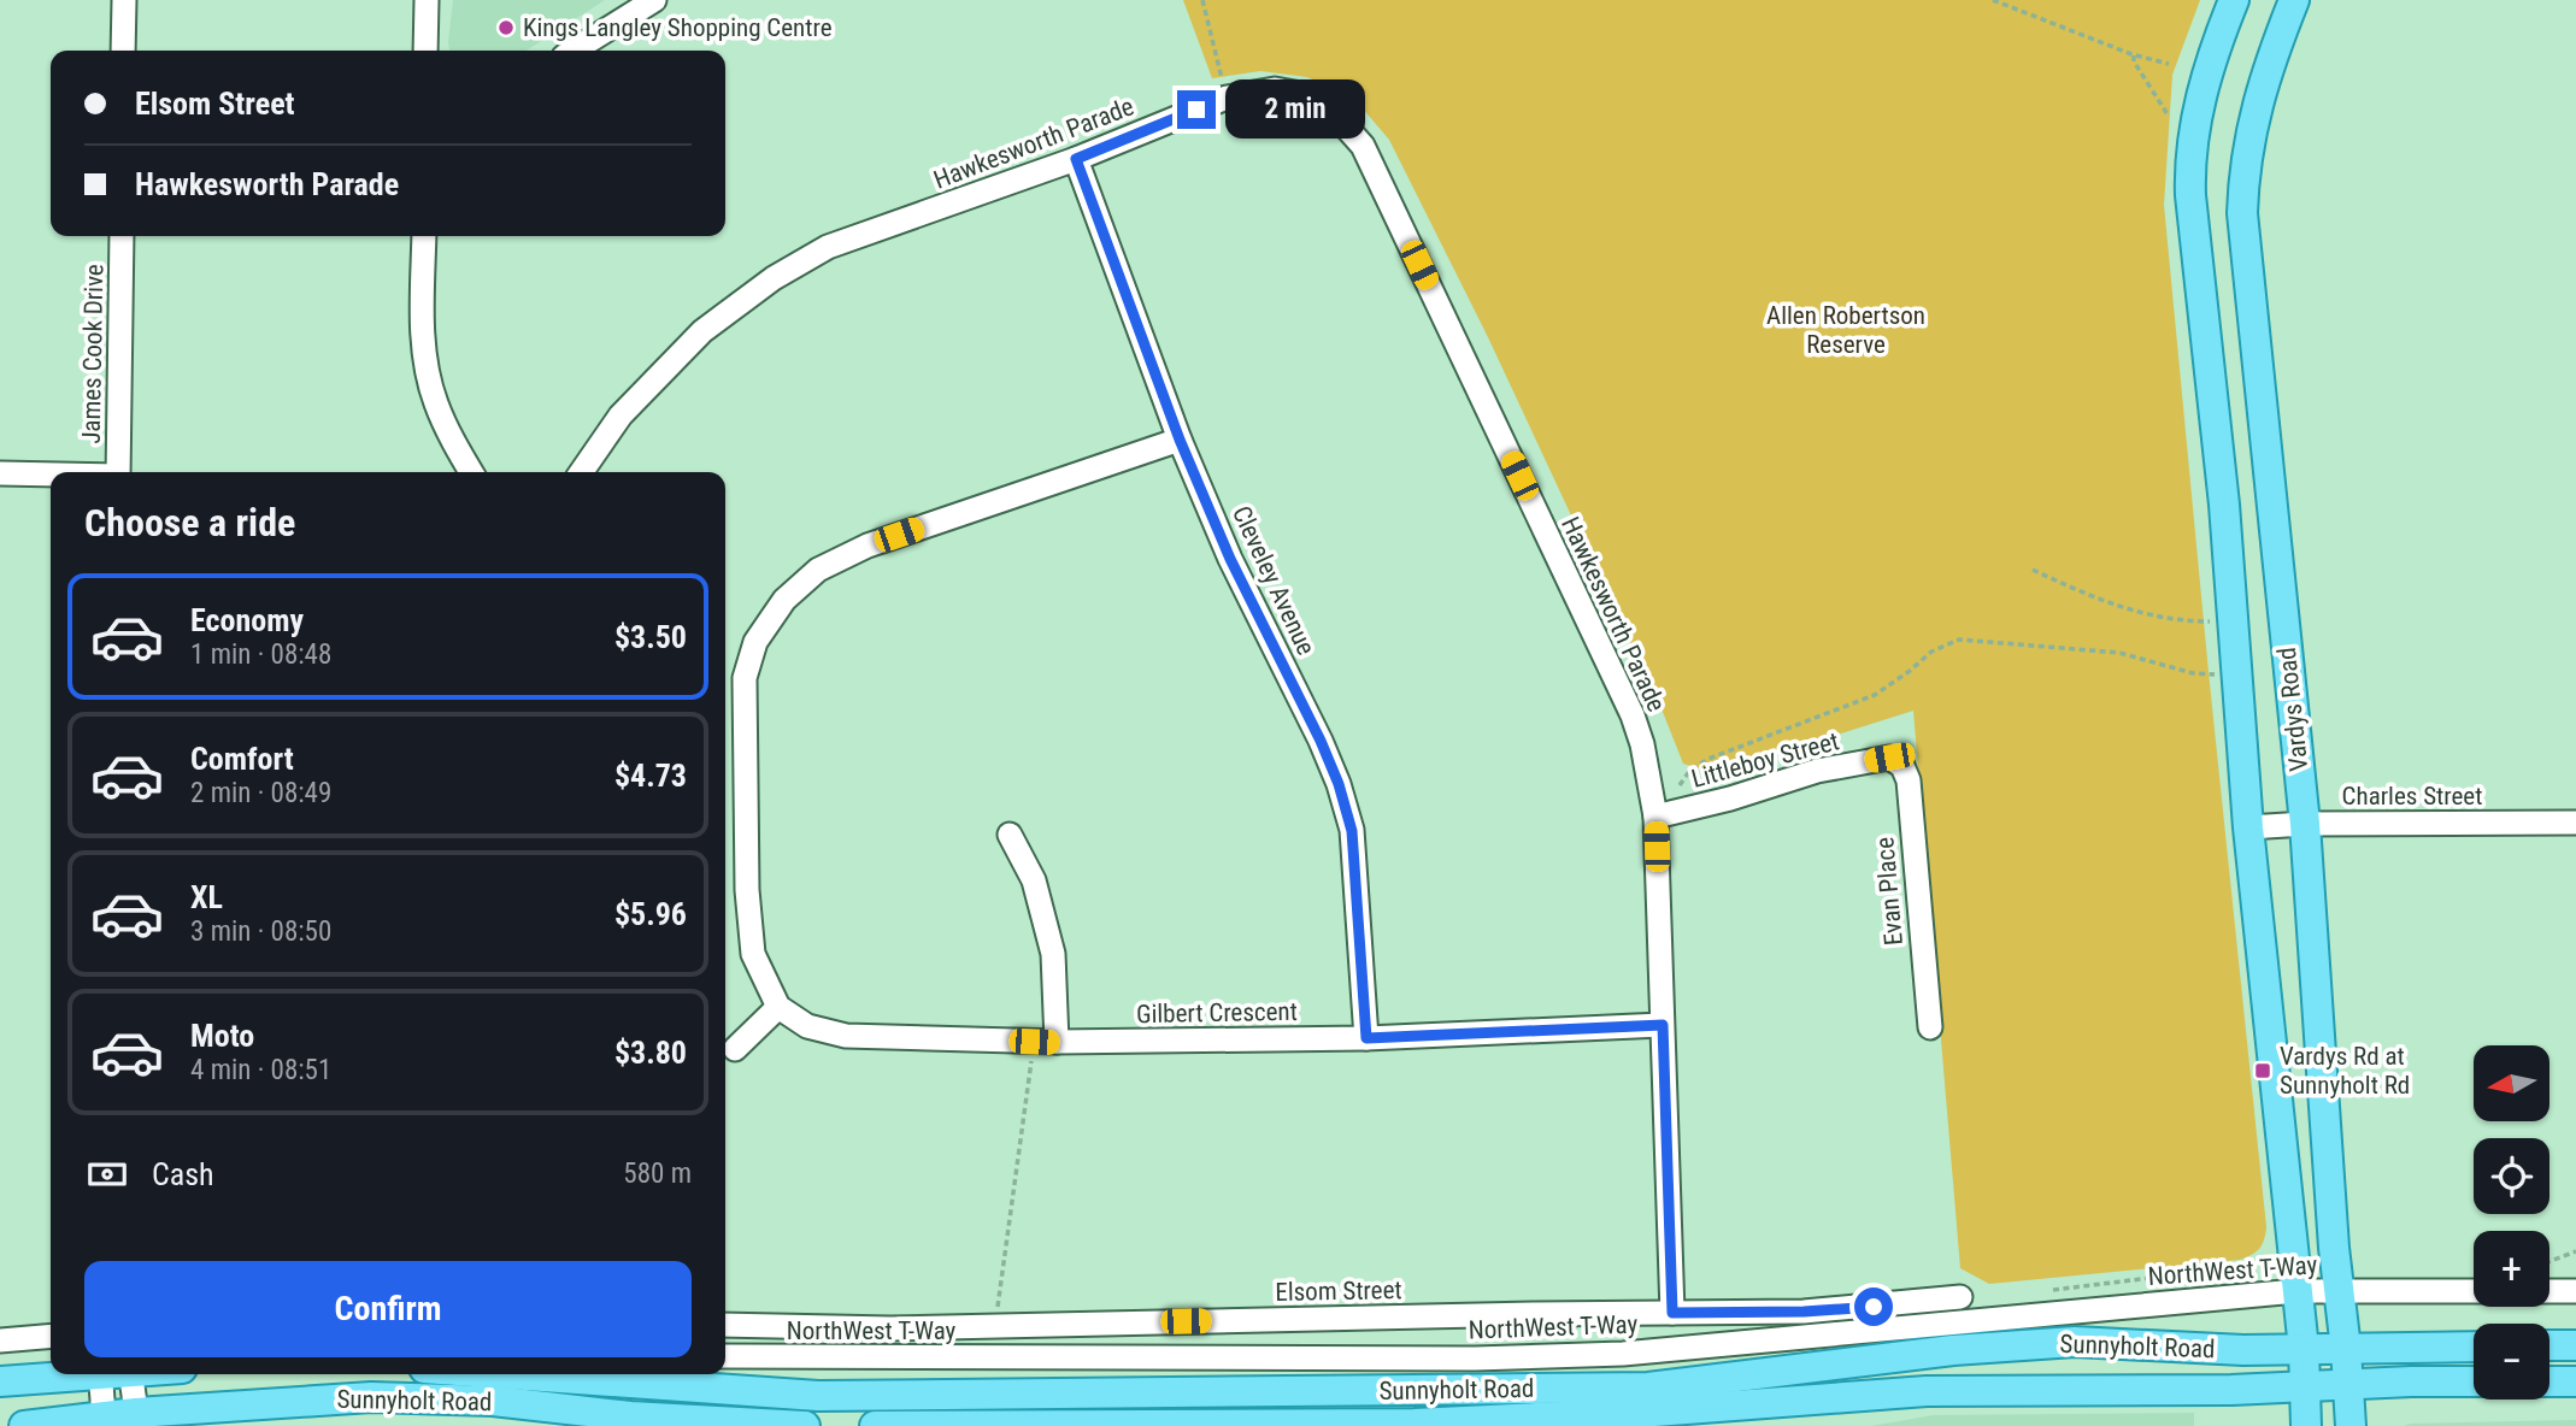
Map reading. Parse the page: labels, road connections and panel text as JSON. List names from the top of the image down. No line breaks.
{"streets":{"main road":["Vardys Road","Sunnyholt Road"],"street":["Hawkesworth Parade","James Cook Drive","Cleveley Avenue","Littleboy Street","Charles Street","Evan Place","Gilbert Crescent","NorthWest T-Way","Elsom Street"]},"crossings":[["Hawkesworth Parade","Cleveley Avenue"],["Hawkesworth Parade","Littleboy Street"],["Hawkesworth Parade","Gilbert Crescent"],["Hawkesworth Parade","Elsom Street"],["Cleveley Avenue","Gilbert Crescent"],["Vardys Road","Charles Street"],["Vardys Road","NorthWest T-Way"],["Vardys Road","Sunnyholt Road"],["Littleboy Street","Evan Place"]],"parks":["Allen Robertson Reserve"],"places":{"other":["Kings Langley Shopping Centre"],"transit":["Vardys Rd at Sunnyholt Rd"]},"north":"left","page":{"banner":["Elsom Street","Hawkesworth Parade"],"bubble":"2 min","heading":"Choose a ride","list":[{"name":"Economy","note":"1 min · 08:48","value":"$3.50"},{"name":"Comfort","note":"2 min · 08:49","value":"$4.73"},{"name":"XL","note":"3 min · 08:50","value":"$5.96"},{"name":"Moto","note":"4 min · 08:51","value":"$3.80"}],"map_buttons":["+","−"],"pay":["Cash","580 m"],"buttons":"Confirm"}}
